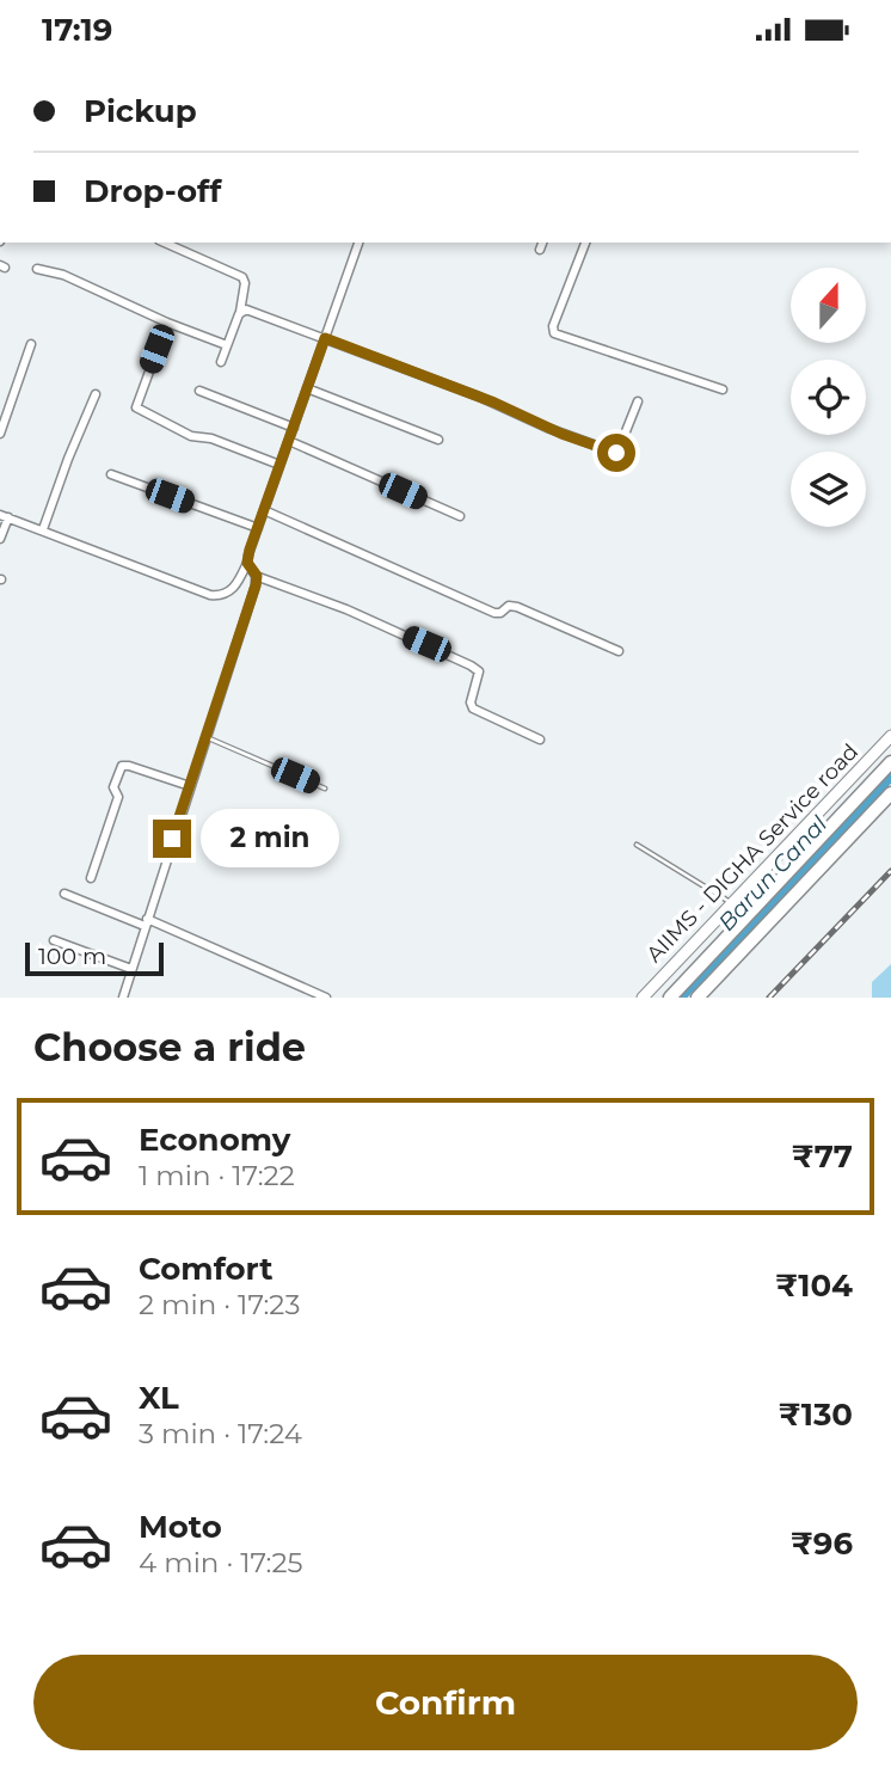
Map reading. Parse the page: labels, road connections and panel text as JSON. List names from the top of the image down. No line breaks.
{"streets":{"main road":["AIIMS - DIGHA Service road"]},"water":["Barun Canal"],"scale_bar":"100 m","north":"top","page":{"status":"17:19","banner":["Pickup","Drop-off"],"bubble":"2 min","scale":"100 m","heading":"Choose a ride","list":[{"name":"Economy","note":"1 min · 17:22","value":"₹77"},{"name":"Comfort","note":"2 min · 17:23","value":"₹104"},{"name":"XL","note":"3 min · 17:24","value":"₹130"},{"name":"Moto","note":"4 min · 17:25","value":"₹96"}],"buttons":"Confirm"}}
